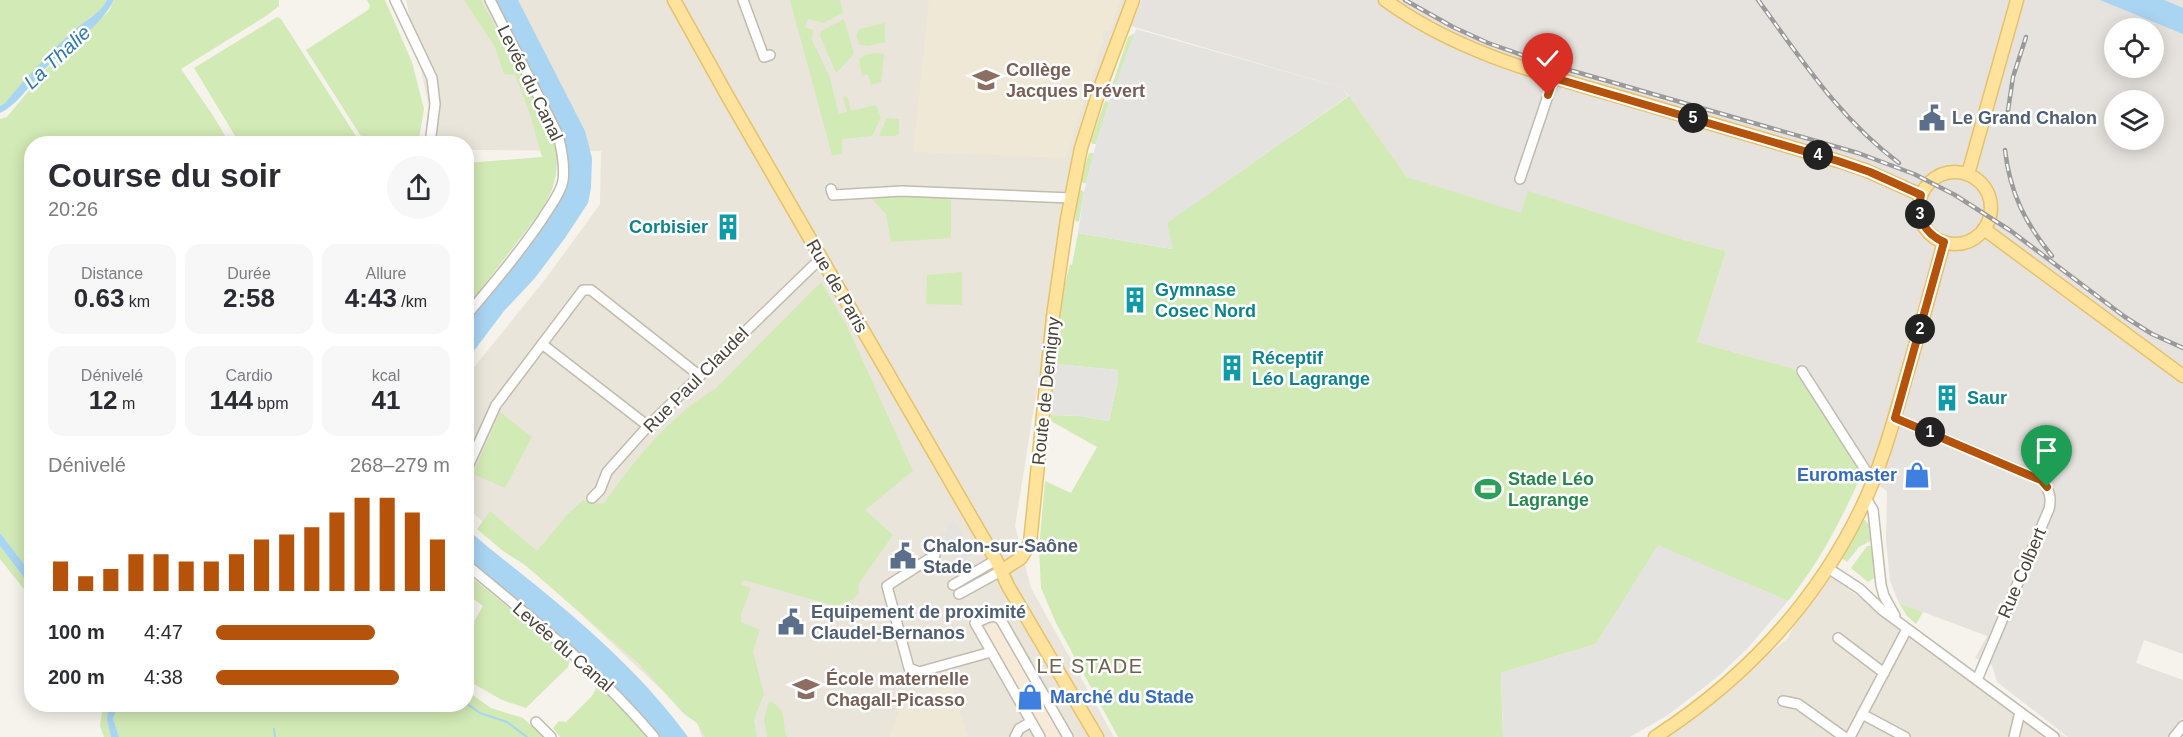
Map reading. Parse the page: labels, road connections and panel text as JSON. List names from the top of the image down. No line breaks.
{"streets":{"main road":["Rue de Paris","Route de Demigny"],"street":["Levée du Canal","Rue Paul Claudel","Rue Colbert"]},"crossings":[["Rue de Paris","Rue Paul Claudel"],["Rue de Paris","Route de Demigny"]],"districts":["LE STADE"],"water":["La Thalie"],"places":{"school or university":["Collège Jacques Prévert","École maternelle Chagall-Picasso"],"public building":["Le Grand Chalon","Chalon-sur-Saône Stade","Equipement de proximité Claudel-Bernanos"],"building":["Corbisier","Gymnase Cosec Nord","Réceptif Léo Lagrange","Saur"],"shop":["Euromaster","Marché du Stade"],"sports":["Stade Léo Lagrange"]},"page":{"pins":["5","4","3","2","1"],"heading":["Course du soir","20:26"],"stats":[["Distance","0.63 km"],["Durée","2:58"],["Allure","4:43 /km"],["Dénivelé","12 m"],["Cardio","144 bpm"],["kcal","41"]],"chart":["Dénivelé","268–279 m"],"list":[{"name":"100 m","note":"4:47"},{"name":"200 m","note":"4:38"}]}}
